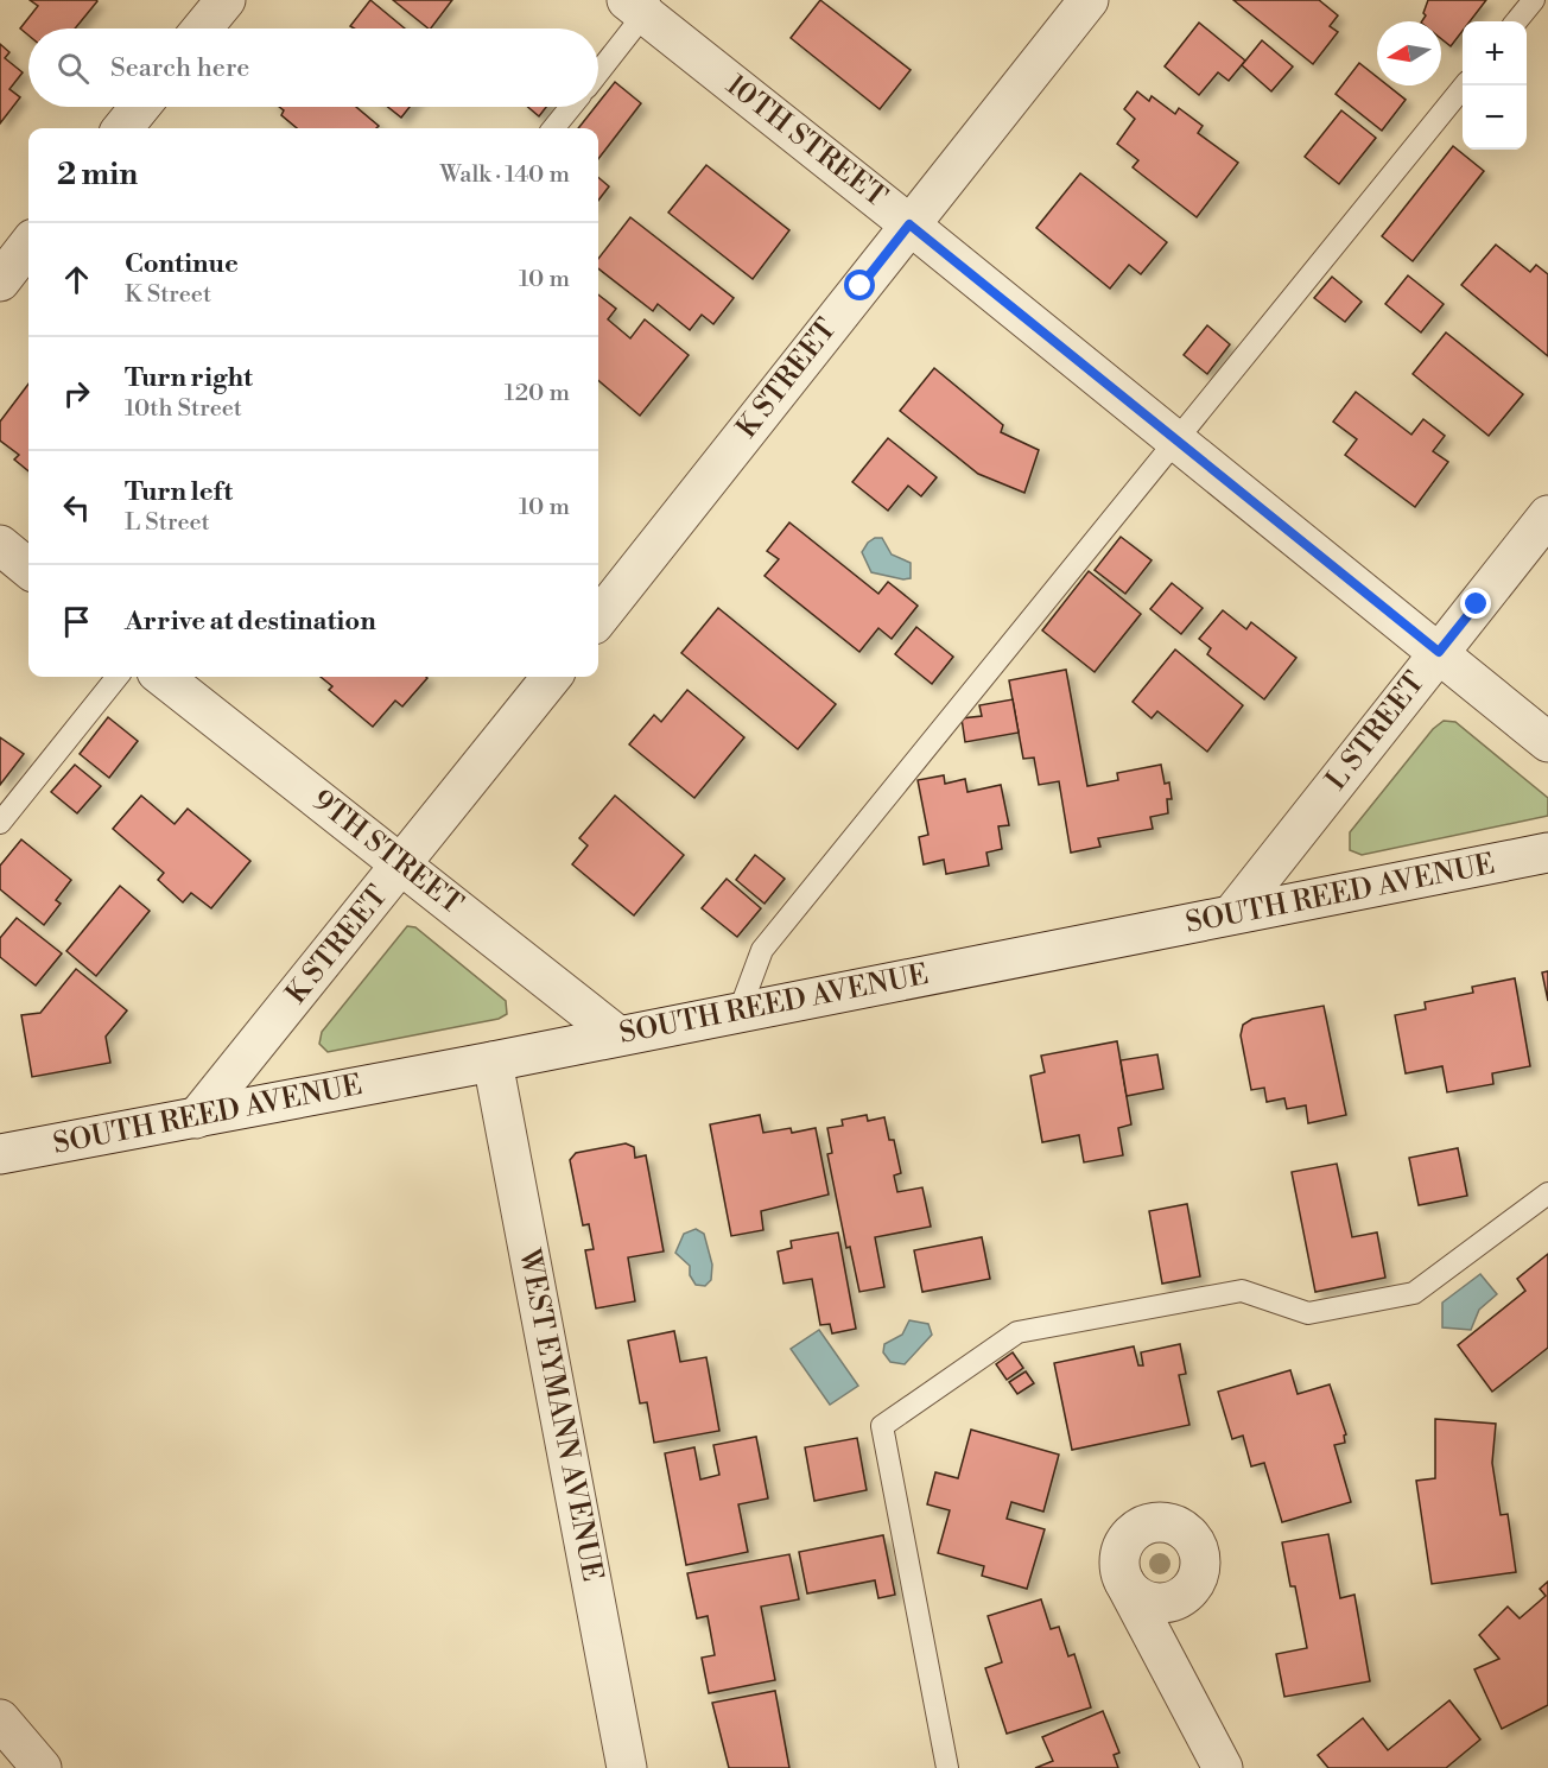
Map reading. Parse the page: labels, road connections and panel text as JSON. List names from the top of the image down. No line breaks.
{"streets":{"street":["10TH STREET","K STREET","L STREET","9TH STREET","SOUTH REED AVENUE","WEST EYMANN AVENUE"]},"crossings":[["10TH STREET","K STREET"],["10TH STREET","L STREET"],["K STREET","9TH STREET"],["K STREET","SOUTH REED AVENUE"],["L STREET","SOUTH REED AVENUE"],["9TH STREET","SOUTH REED AVENUE"],["SOUTH REED AVENUE","WEST EYMANN AVENUE"]],"north":"left","page":{"map_buttons":["+","−"],"search":"Search here","heading":["2 min","Walk · 140 m"],"list":[["Continue","K Street","10 m"],["Turn right","10th Street","120 m"],["Turn left","L Street","10 m"],"Arrive at destination"]}}
